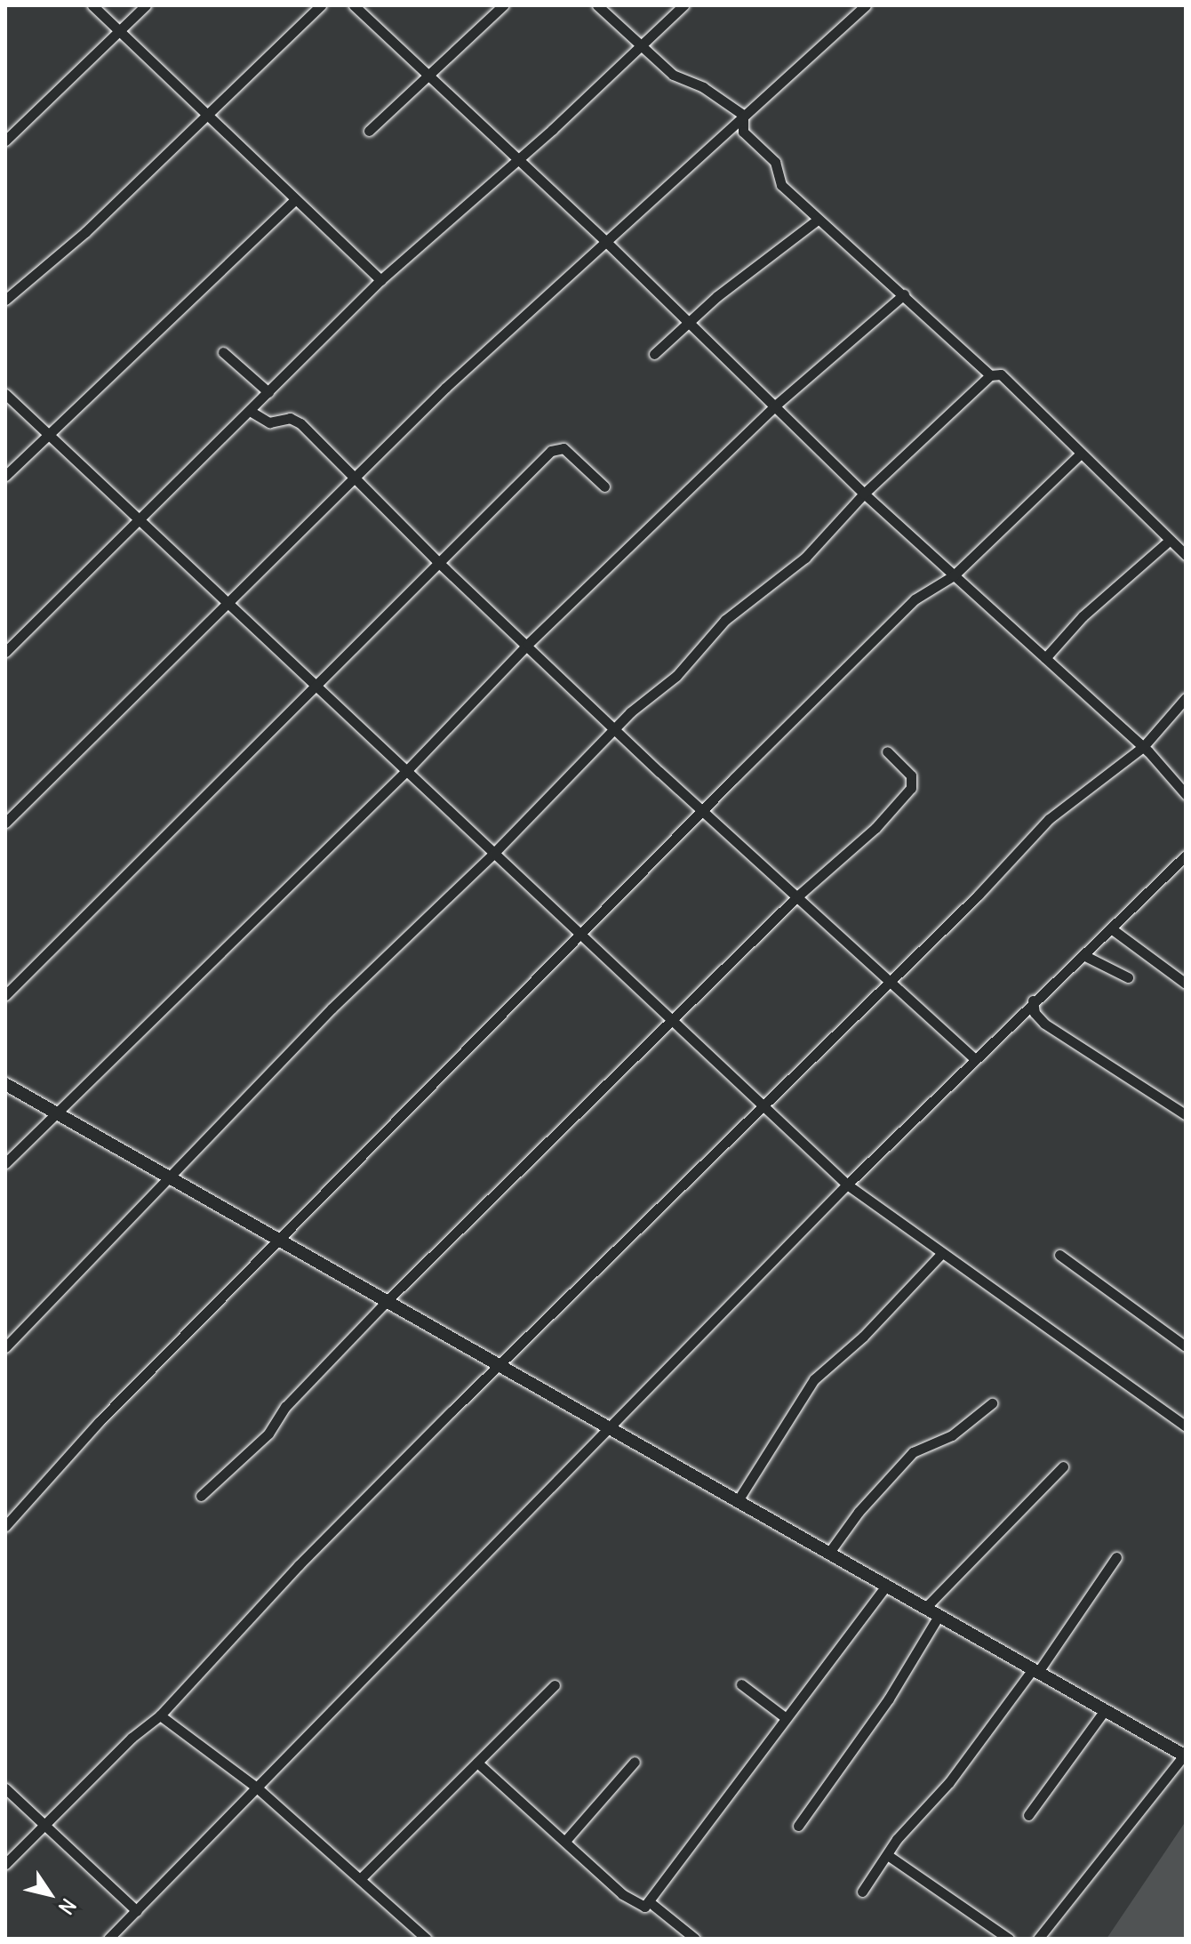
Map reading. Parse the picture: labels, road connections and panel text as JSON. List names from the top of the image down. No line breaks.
{"north":"bottom right"}
